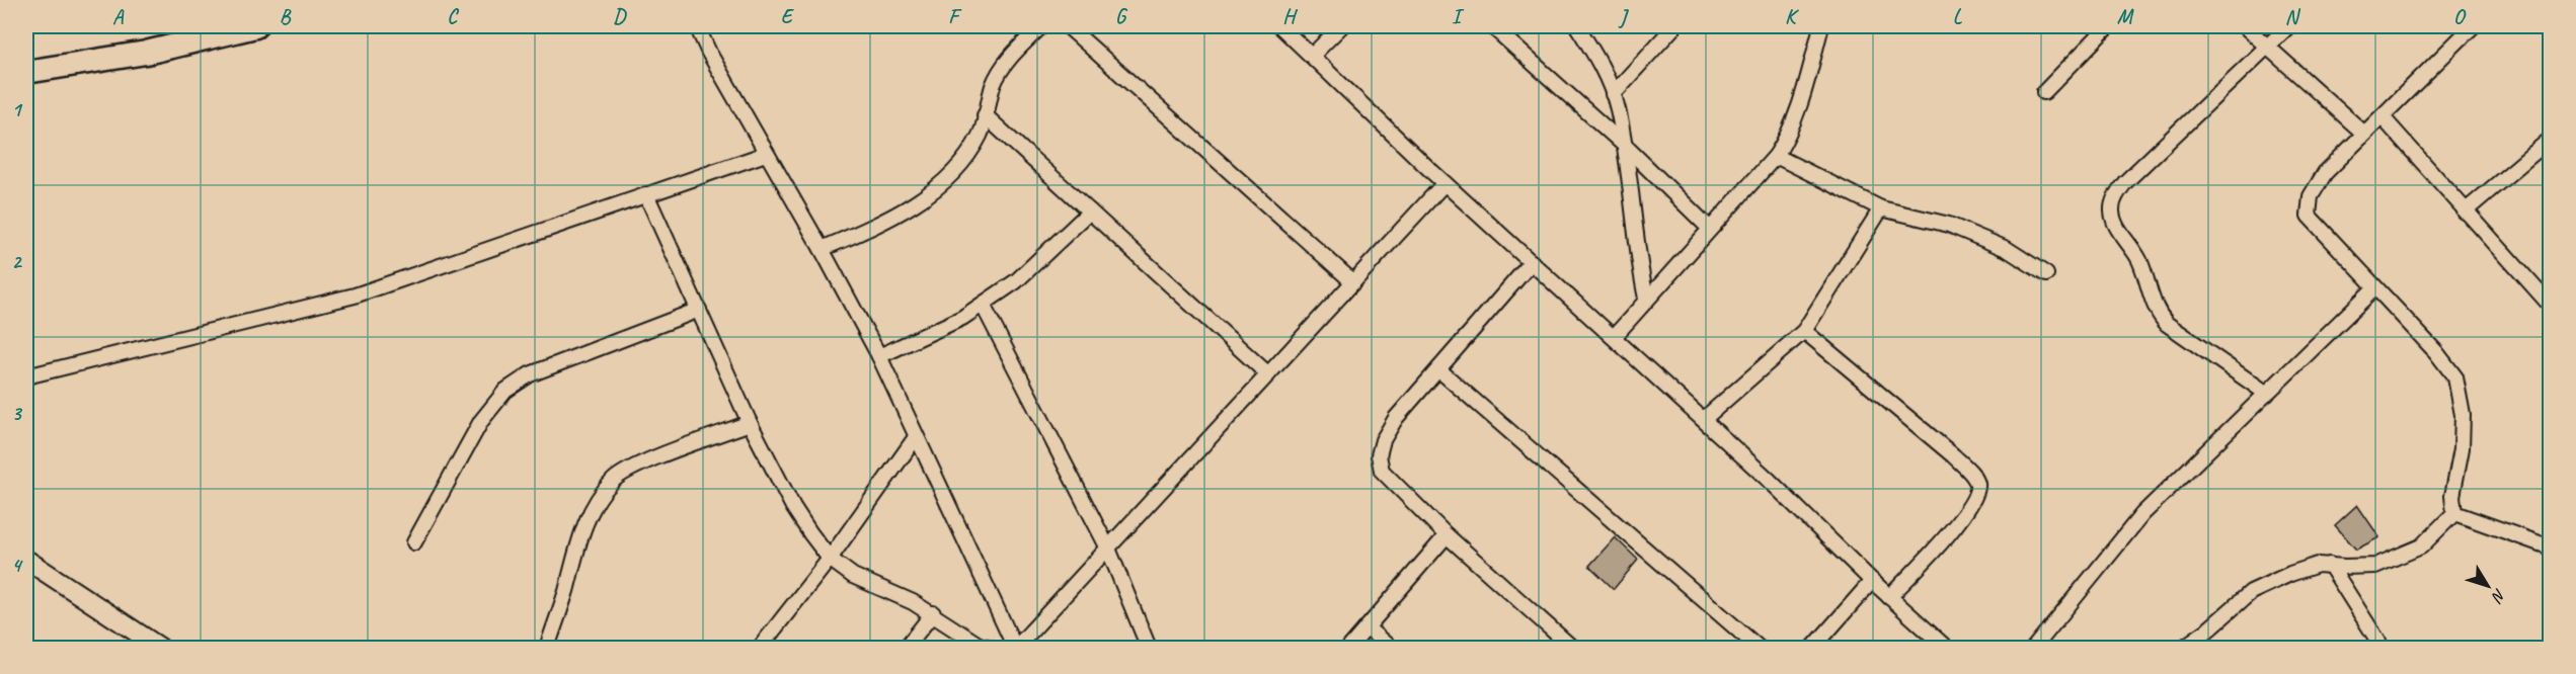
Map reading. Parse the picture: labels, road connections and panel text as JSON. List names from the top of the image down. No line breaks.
{"north":"bottom right","grid":{"columns":["A","B","C","D","E","F","G","H","I","J","K","L","M","N","O"],"rows":["1","2","3","4"]}}
